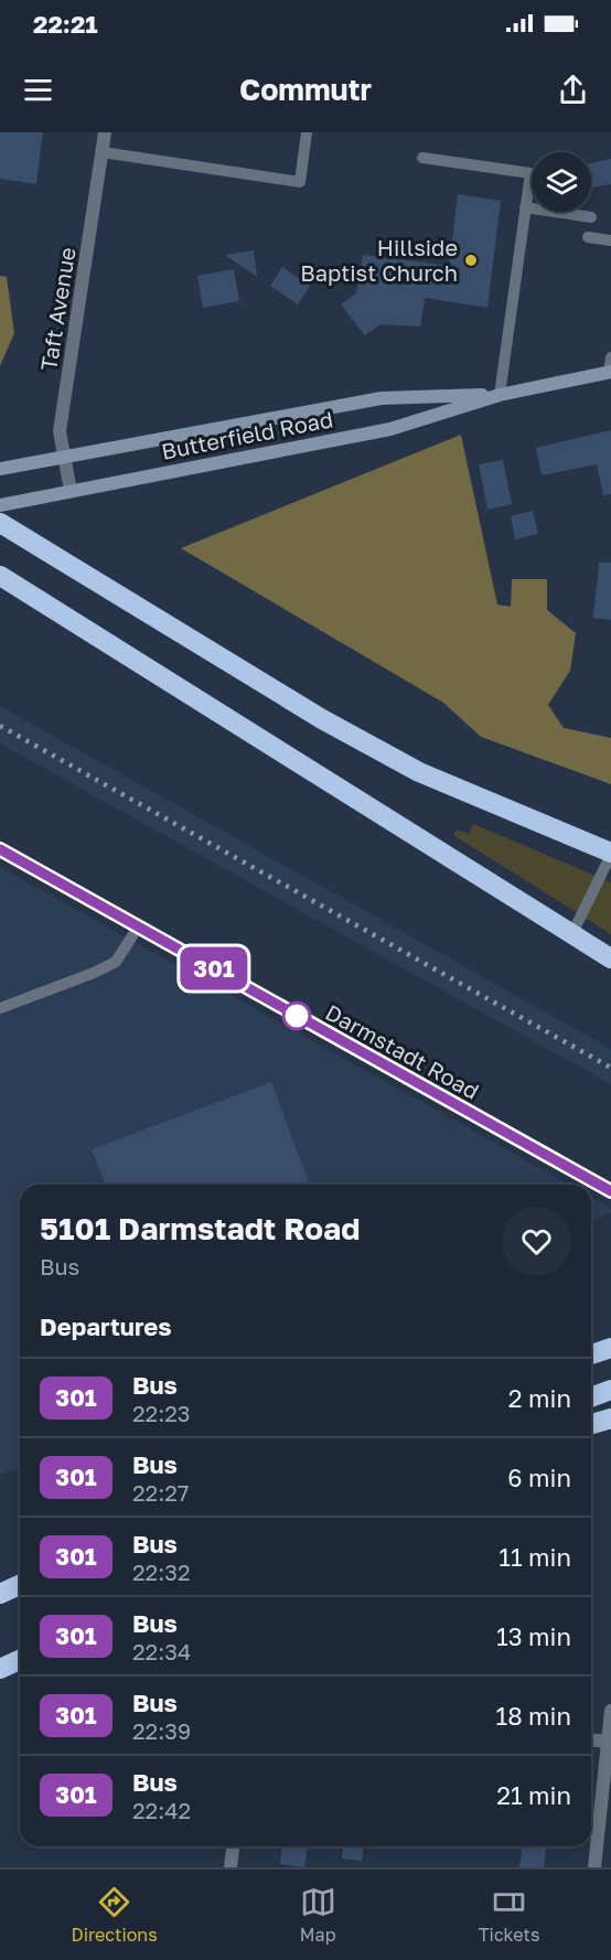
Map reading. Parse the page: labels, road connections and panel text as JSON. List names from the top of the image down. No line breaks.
{"streets":{"main road":["Butterfield Road"],"street":["Taft Avenue","Darmstadt Road"]},"crossings":[["Taft Avenue","Butterfield Road"]],"places":["Hillside Baptist Church"],"lines":["bus line 301"],"page":{"status":"22:21","header":"Commutr","on_map":"301","heading":[["5101 Darmstadt Road","Bus"],"Departures"],"list":[{"mark":"301","name":"Bus","note":"22:23","value":"2 min"},{"mark":"301","name":"Bus","note":"22:27","value":"6 min"},{"mark":"301","name":"Bus","note":"22:32","value":"11 min"},{"mark":"301","name":"Bus","note":"22:34","value":"13 min"},{"mark":"301","name":"Bus","note":"22:39","value":"18 min"},{"mark":"301","name":"Bus","note":"22:42","value":"21 min"}],"tabs":["Directions","Map","Tickets"]}}
